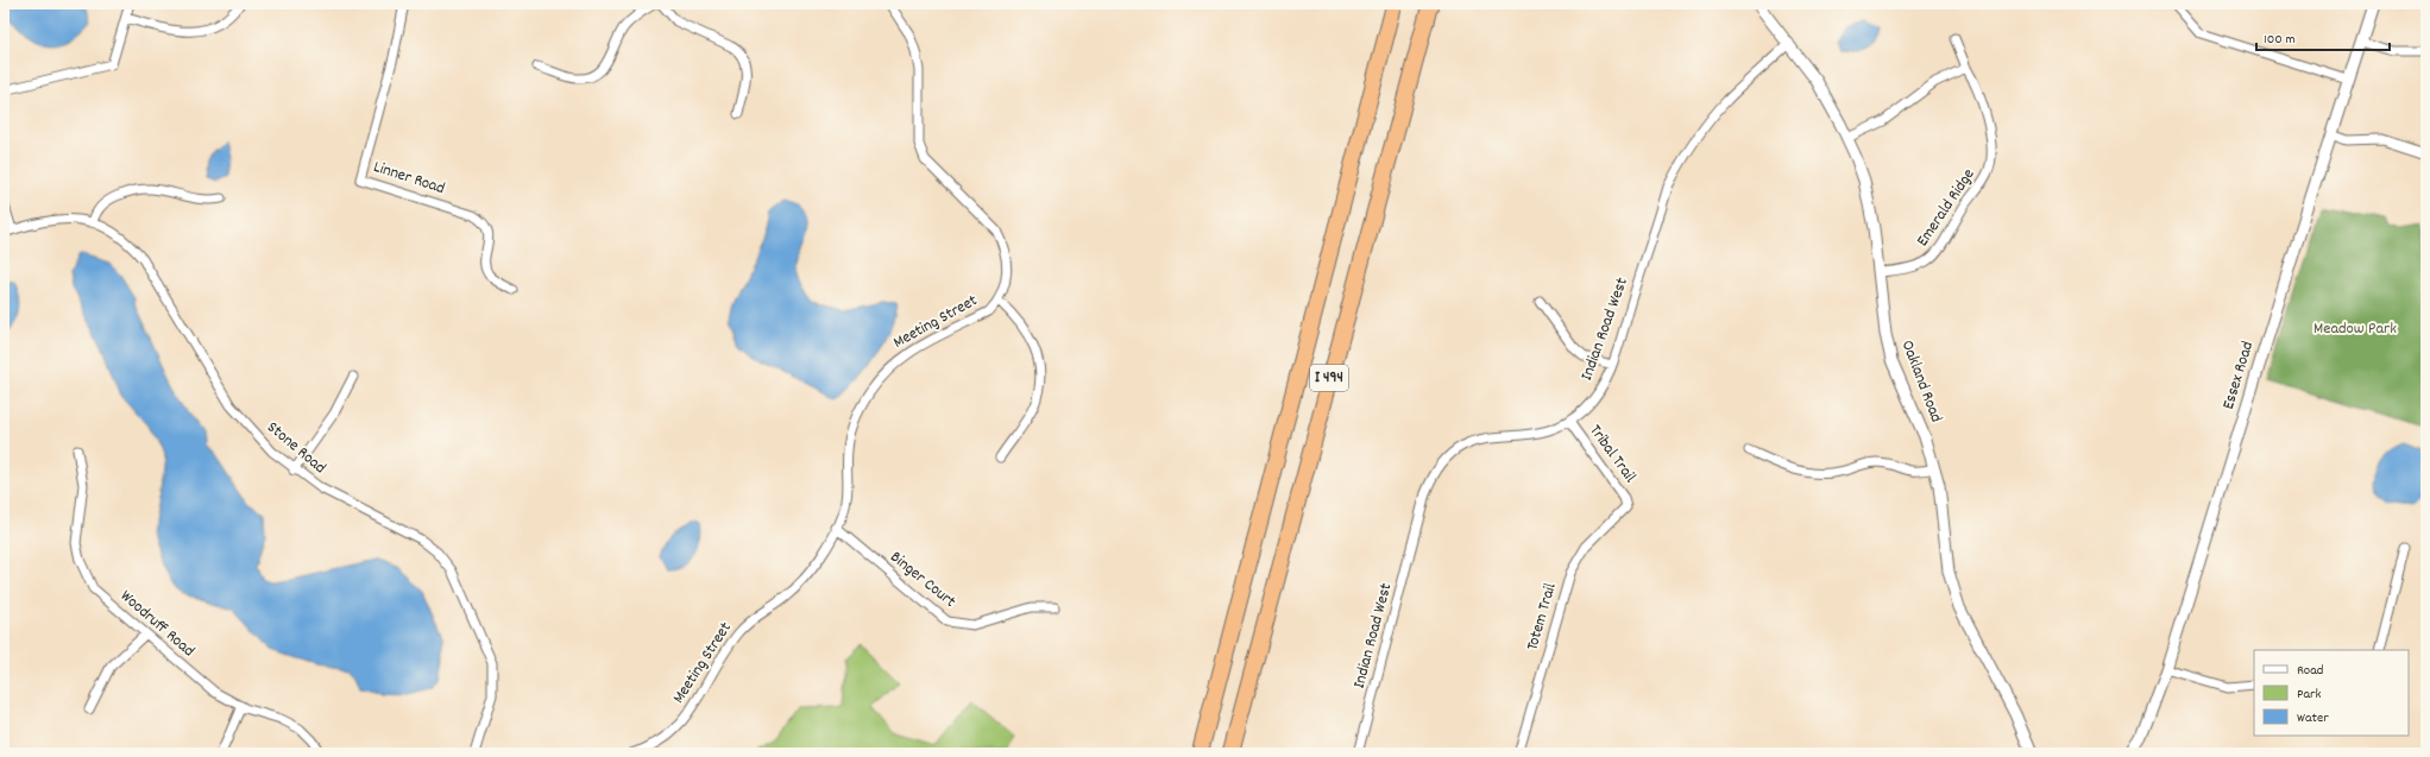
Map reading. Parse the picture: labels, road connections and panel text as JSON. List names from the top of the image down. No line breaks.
{"streets":{"highway":["I 494"],"street":["Linner Road","Emerald Ridge","Meeting Street","Indian Road West","Essex Road","Oakland Road","Stone Road","Tribal Trail","Binger Court","Totem Trail","Woodruff Road"]},"crossings":[["Emerald Ridge","Oakland Road"],["Meeting Street","Binger Court"],["Indian Road West","Oakland Road"],["Indian Road West","Tribal Trail"],["Tribal Trail","Totem Trail"]],"parks":["Meadow Park"],"legend":["Road","Park","Water"],"scale_bar":"100 m"}
